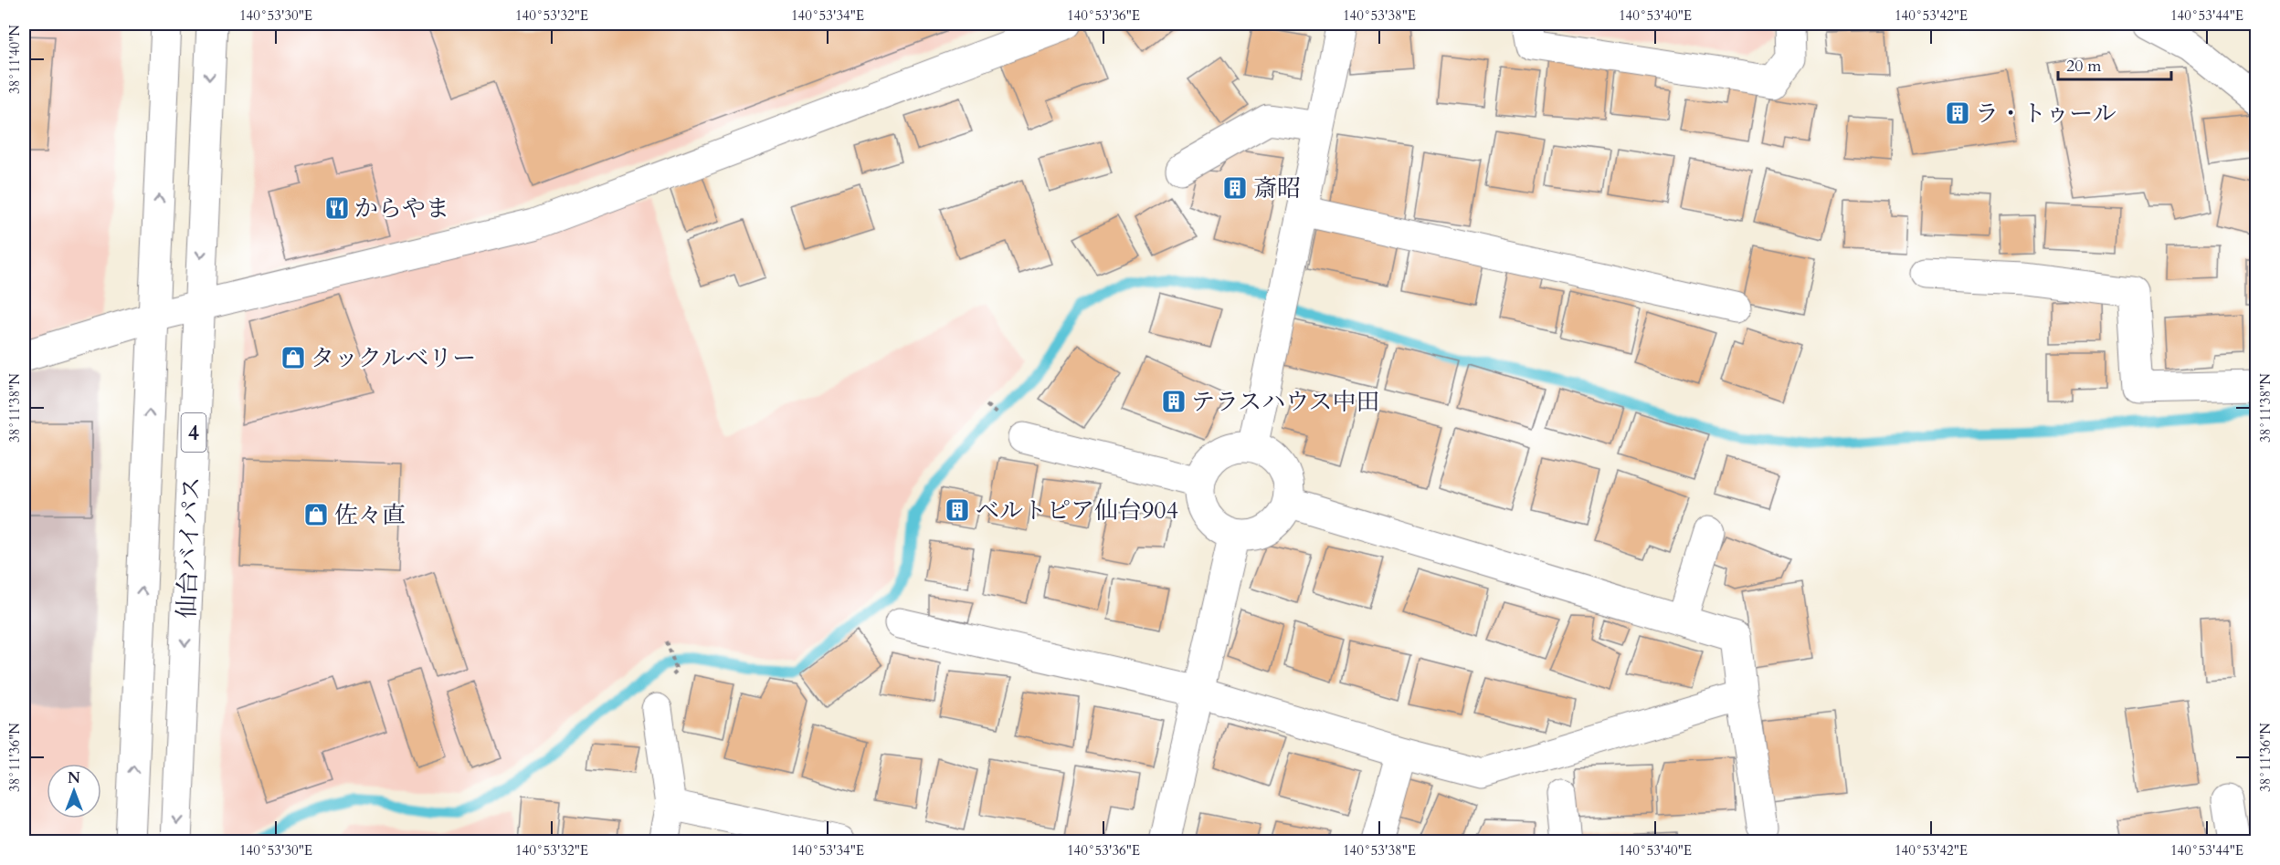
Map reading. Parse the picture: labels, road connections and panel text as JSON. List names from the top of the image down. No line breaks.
{"streets":{"main road":["4","仙台バイパス"]},"places":{"building":["ラ・トゥール","斎昭","テラスハウス中田","ベルトピア仙台904"],"restaurant":["からやま"],"shop":["タックルベリー","佐々直"]},"scale_bar":"20 m","north":"top","coordinates":["140°53'30\"E","140°53'32\"E","140°53'34\"E","140°53'36\"E","140°53'38\"E","140°53'40\"E","140°53'42\"E","140°53'44\"E","38°11'40\"N","38°11'38\"N","38°11'36\"N"]}
